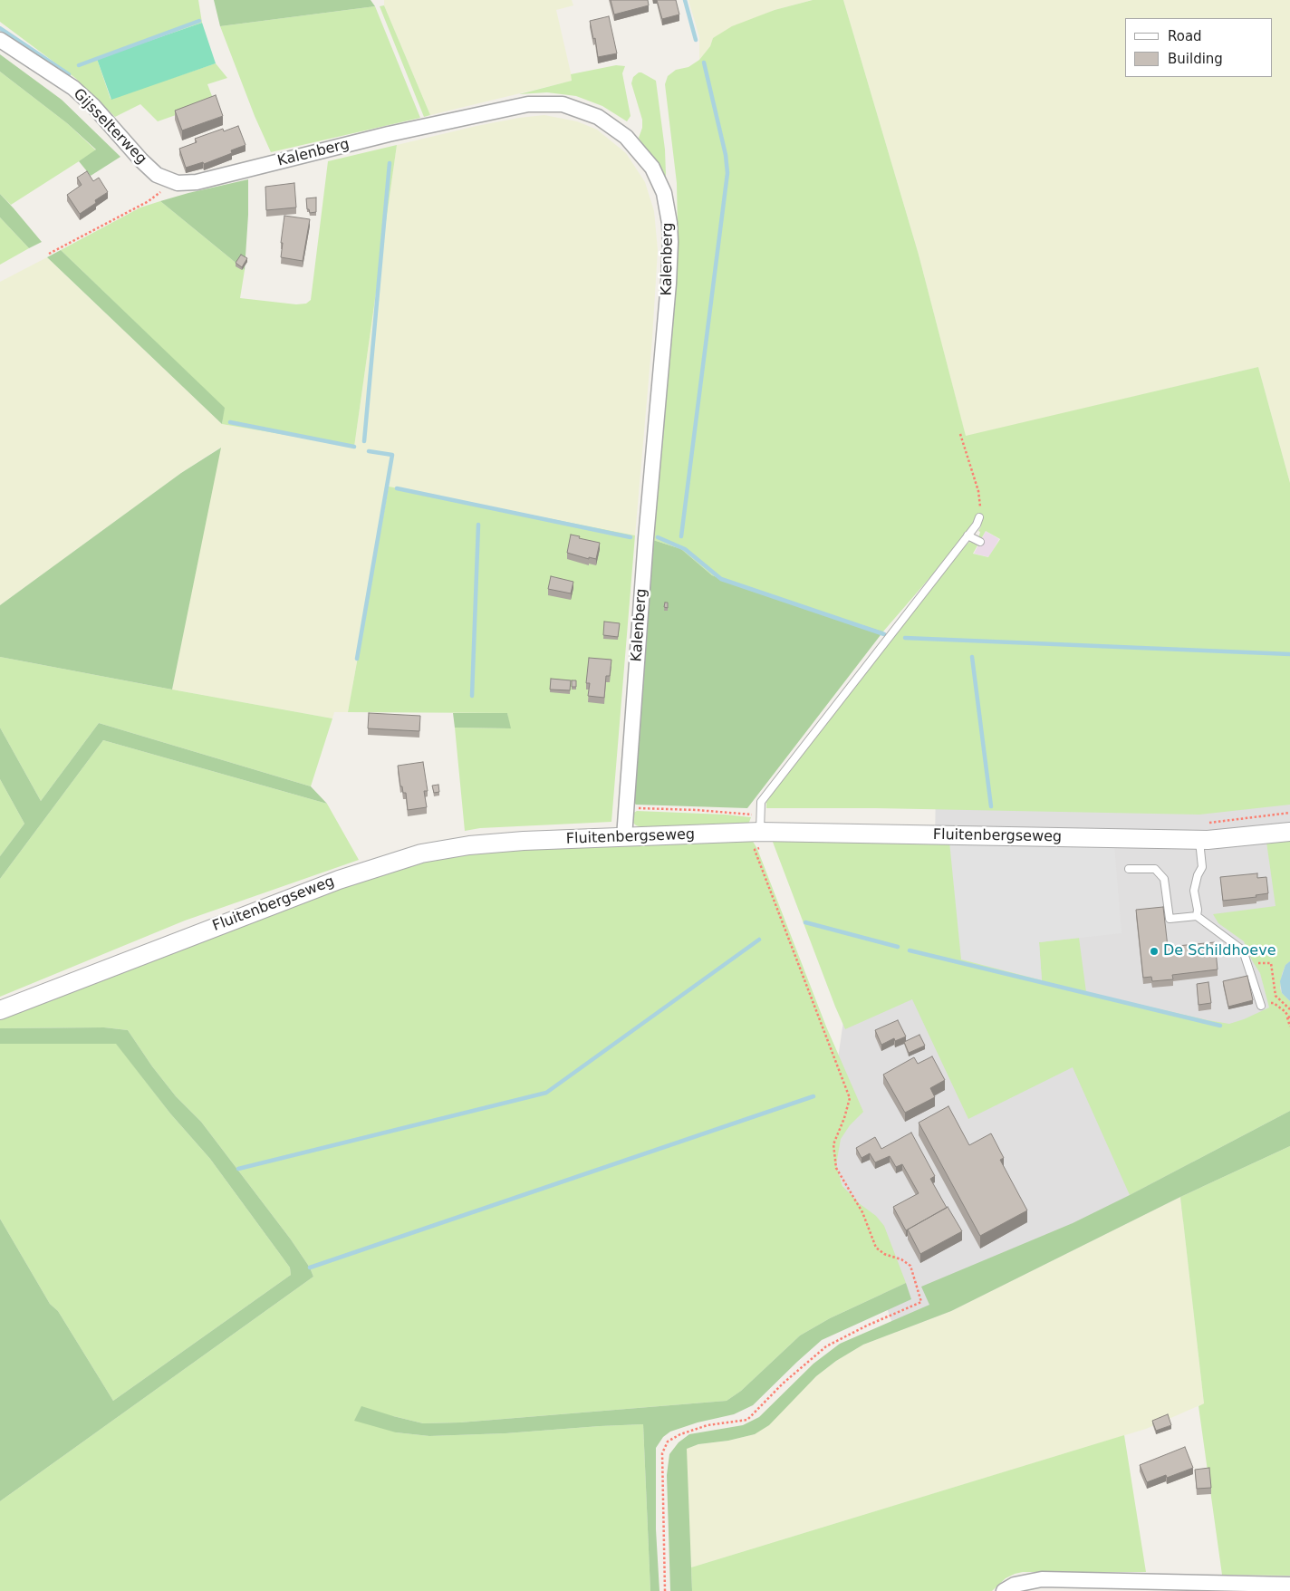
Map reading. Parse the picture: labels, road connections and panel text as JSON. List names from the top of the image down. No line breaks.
{"streets":{"street":["Gijsselterweg","Kalenberg","Fluitenbergseweg"]},"crossings":[["Gijsselterweg","Kalenberg"],["Kalenberg","Fluitenbergseweg"]],"places":["De Schildhoeve"],"legend":["Road","Building"]}
